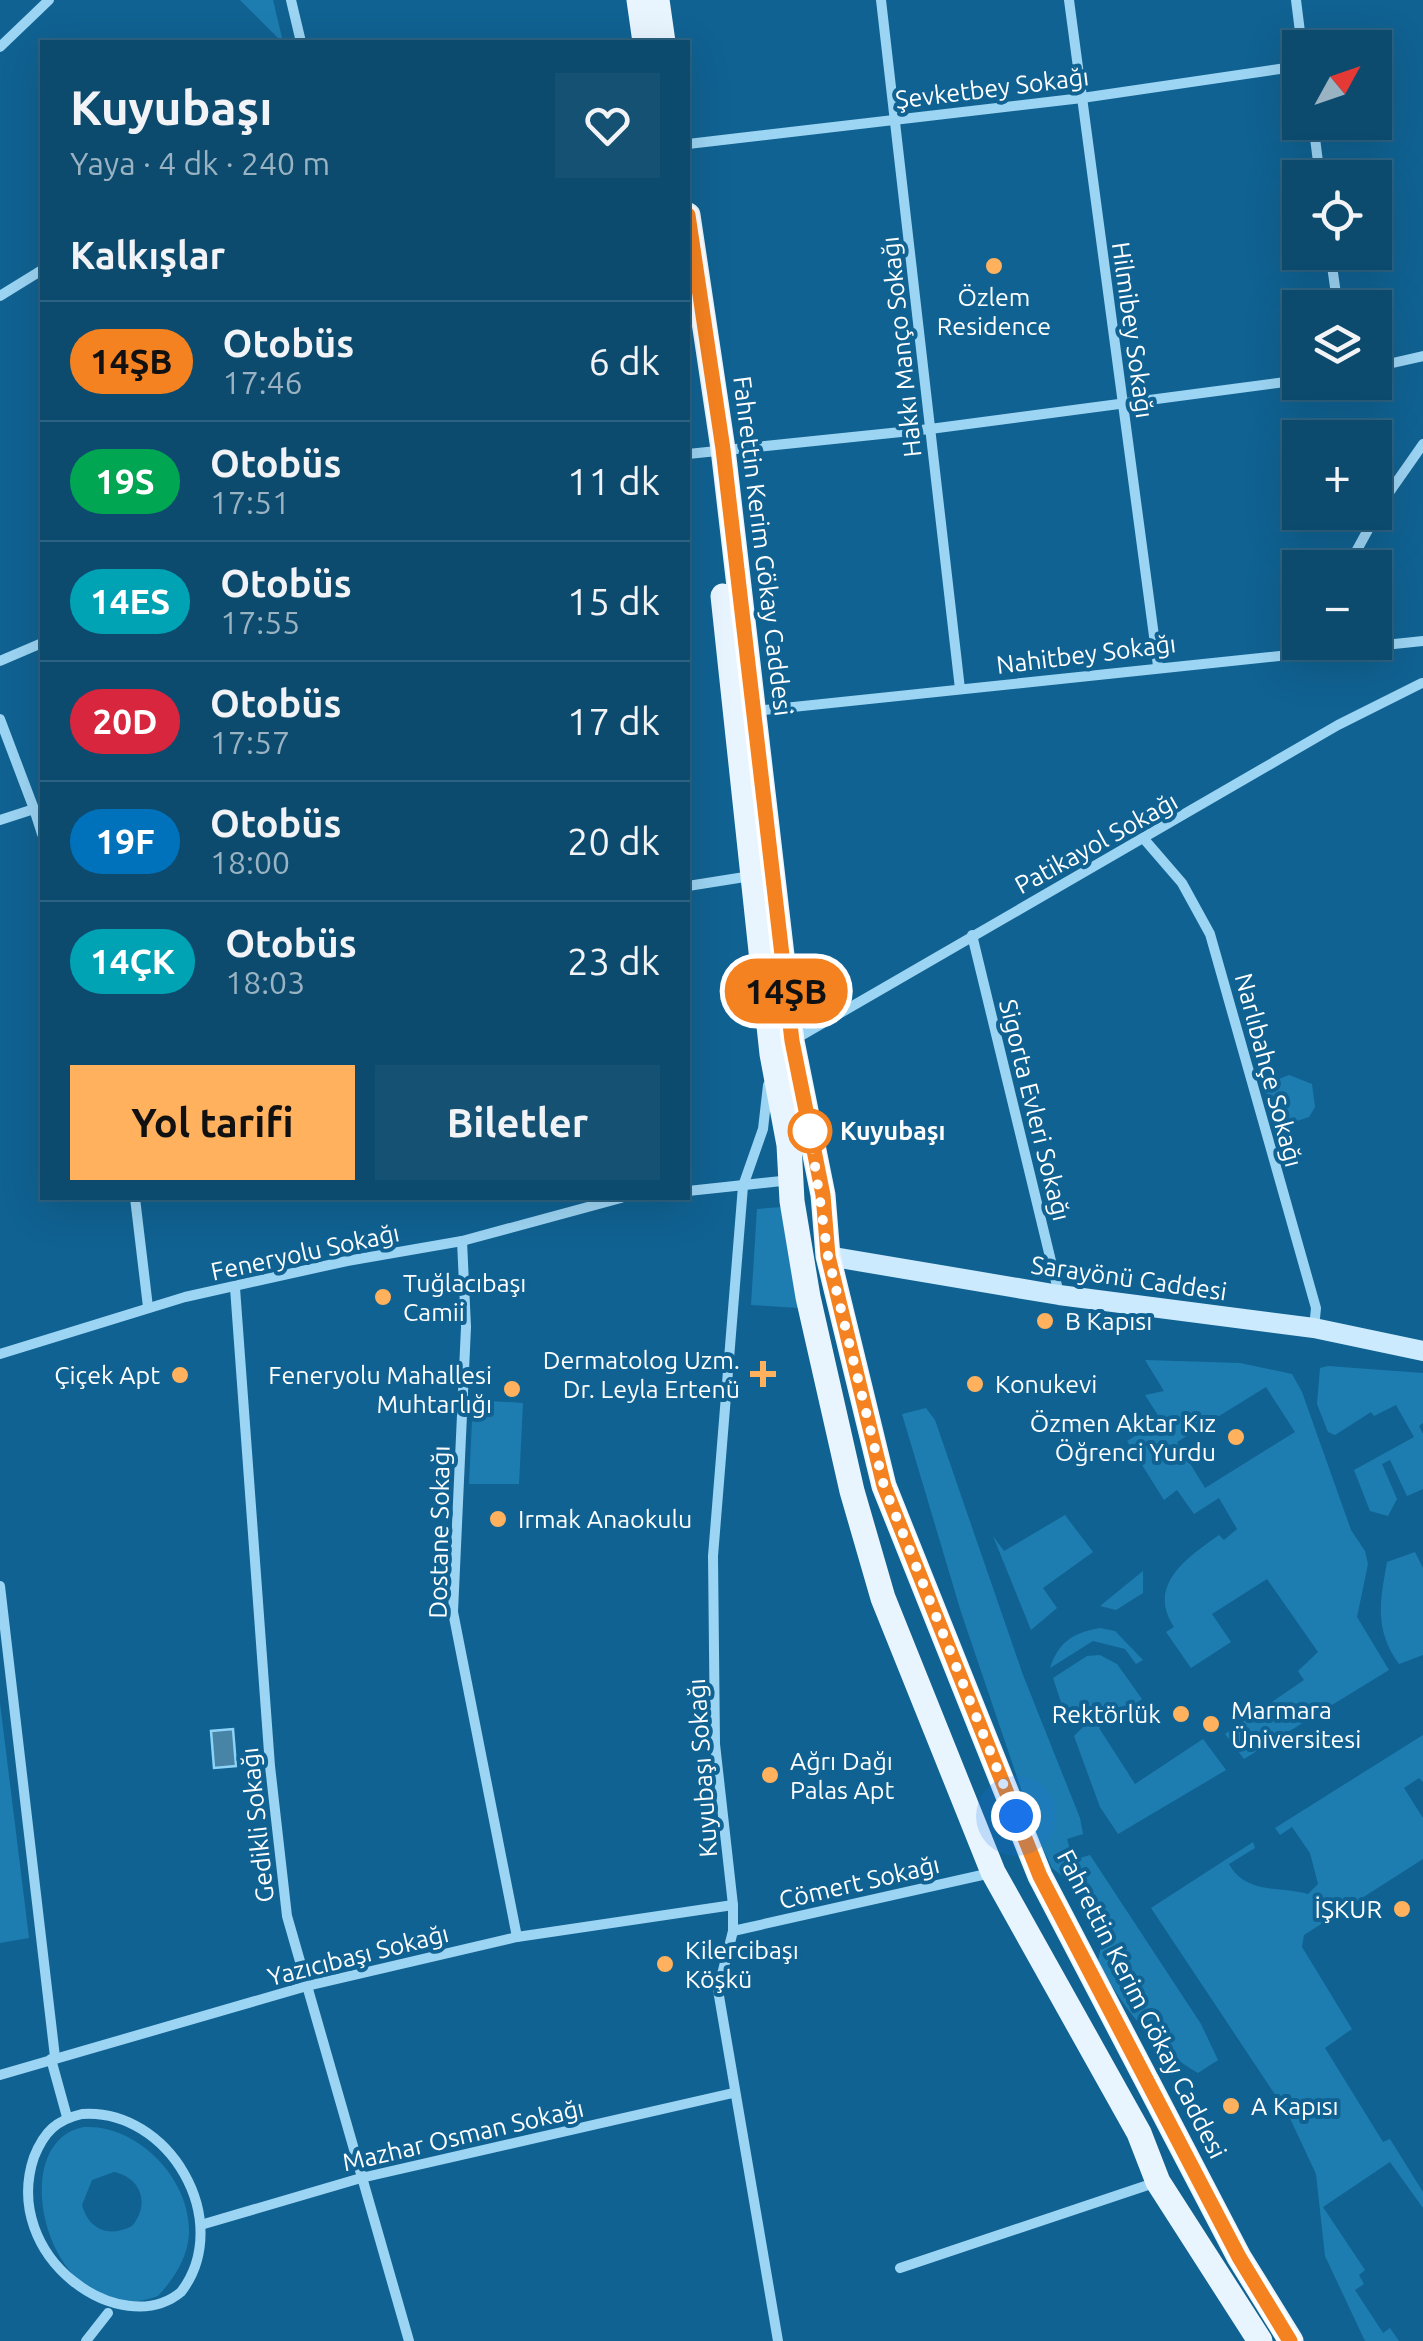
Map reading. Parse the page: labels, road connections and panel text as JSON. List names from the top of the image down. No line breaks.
{"streets":{"main road":["Fahrettin Kerim Gökay Caddesi"],"street":["Şevketbey Sokağı","Hilmibey Sokağı","Hakkı Manço Sokağı","Nahitbey Sokağı","Patikayol Sokağı","Narlıbahçe Sokağı","Sigorta Evleri Sokağı","Feneryolu Sokağı","Sarayönü Caddesi","Dostane Sokağı","Kuyubaşı Sokağı","Gedikli Sokağı","Cömert Sokağı","Yazıcıbaşı Sokağı","Mazhar Osman Sokağı"]},"crossings":[["Şevketbey Sokağı","Hilmibey Sokağı"],["Şevketbey Sokağı","Hakkı Manço Sokağı"],["Hilmibey Sokağı","Nahitbey Sokağı"],["Hakkı Manço Sokağı","Nahitbey Sokağı"],["Fahrettin Kerim Gökay Caddesi","Nahitbey Sokağı"],["Fahrettin Kerim Gökay Caddesi","Patikayol Sokağı"],["Fahrettin Kerim Gökay Caddesi","Sarayönü Caddesi"],["Fahrettin Kerim Gökay Caddesi","Kuyubaşı Sokağı"],["Fahrettin Kerim Gökay Caddesi","Cömert Sokağı"],["Patikayol Sokağı","Narlıbahçe Sokağı"],["Patikayol Sokağı","Sigorta Evleri Sokağı"],["Patikayol Sokağı","Kuyubaşı Sokağı"],["Narlıbahçe Sokağı","Sarayönü Caddesi"],["Sigorta Evleri Sokağı","Sarayönü Caddesi"],["Feneryolu Sokağı","Dostane Sokağı"],["Feneryolu Sokağı","Gedikli Sokağı"],["Dostane Sokağı","Yazıcıbaşı Sokağı"],["Kuyubaşı Sokağı","Cömert Sokağı"],["Kuyubaşı Sokağı","Yazıcıbaşı Sokağı"],["Kuyubaşı Sokağı","Mazhar Osman Sokağı"],["Gedikli Sokağı","Yazıcıbaşı Sokağı"],["Gedikli Sokağı","Mazhar Osman Sokağı"]],"places":{"other":["Özlem Residence","Kuyubaşı","Tuğlacıbaşı Camii","B Kapısı","Çiçek Apt","Konukevi","Feneryolu Mahallesi Muhtarlığı","Özmen Aktar Kız Öğrenci Yurdu","Irmak Anaokulu","Rektörlük","Marmara Üniversitesi","Ağrı Dağı Palas Apt","İŞKUR","Kilercibaşı Köşkü","A Kapısı"],"health":["Dermatolog Uzm. Dr. Leyla Ertenü"]},"lines":["bus line 14ŞB"],"north":"top right","page":{"on_map":"14ŞB","map_buttons":["+","−"],"heading":[["Kuyubaşı","Yaya · 4 dk · 240 m"],"Kalkışlar"],"list":[{"mark":"14ŞB","name":"Otobüs","note":"17:46","value":"6 dk"},{"mark":"19S","name":"Otobüs","note":"17:51","value":"11 dk"},{"mark":"14ES","name":"Otobüs","note":"17:55","value":"15 dk"},{"mark":"20D","name":"Otobüs","note":"17:57","value":"17 dk"},{"mark":"19F","name":"Otobüs","note":"18:00","value":"20 dk"},{"mark":"14ÇK","name":"Otobüs","note":"18:03","value":"23 dk"}],"buttons":["Yol tarifi","Biletler"]}}
